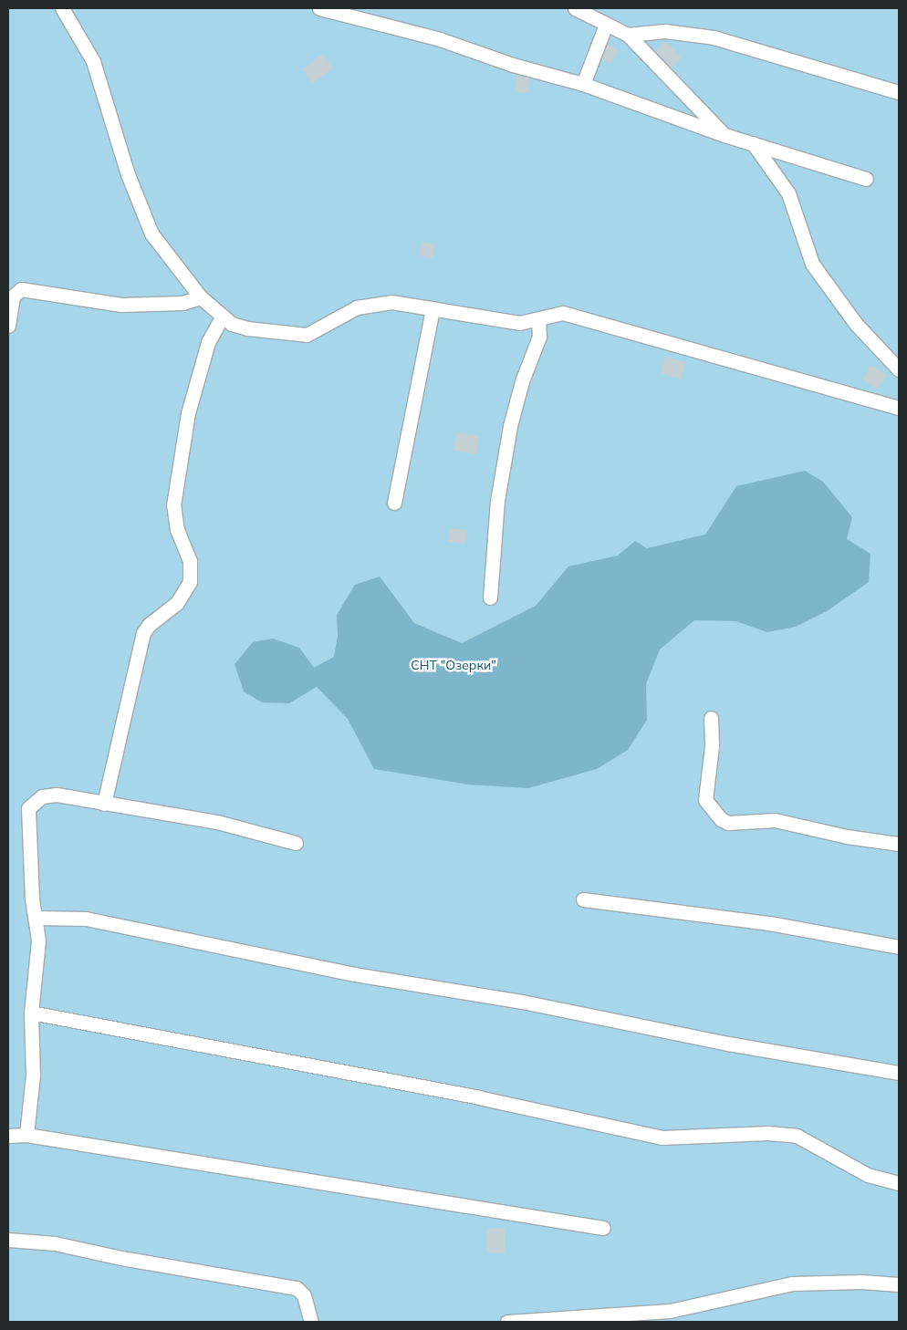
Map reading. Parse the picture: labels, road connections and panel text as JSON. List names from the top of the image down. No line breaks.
{"parks":["СНТ \"Озерки\""]}
